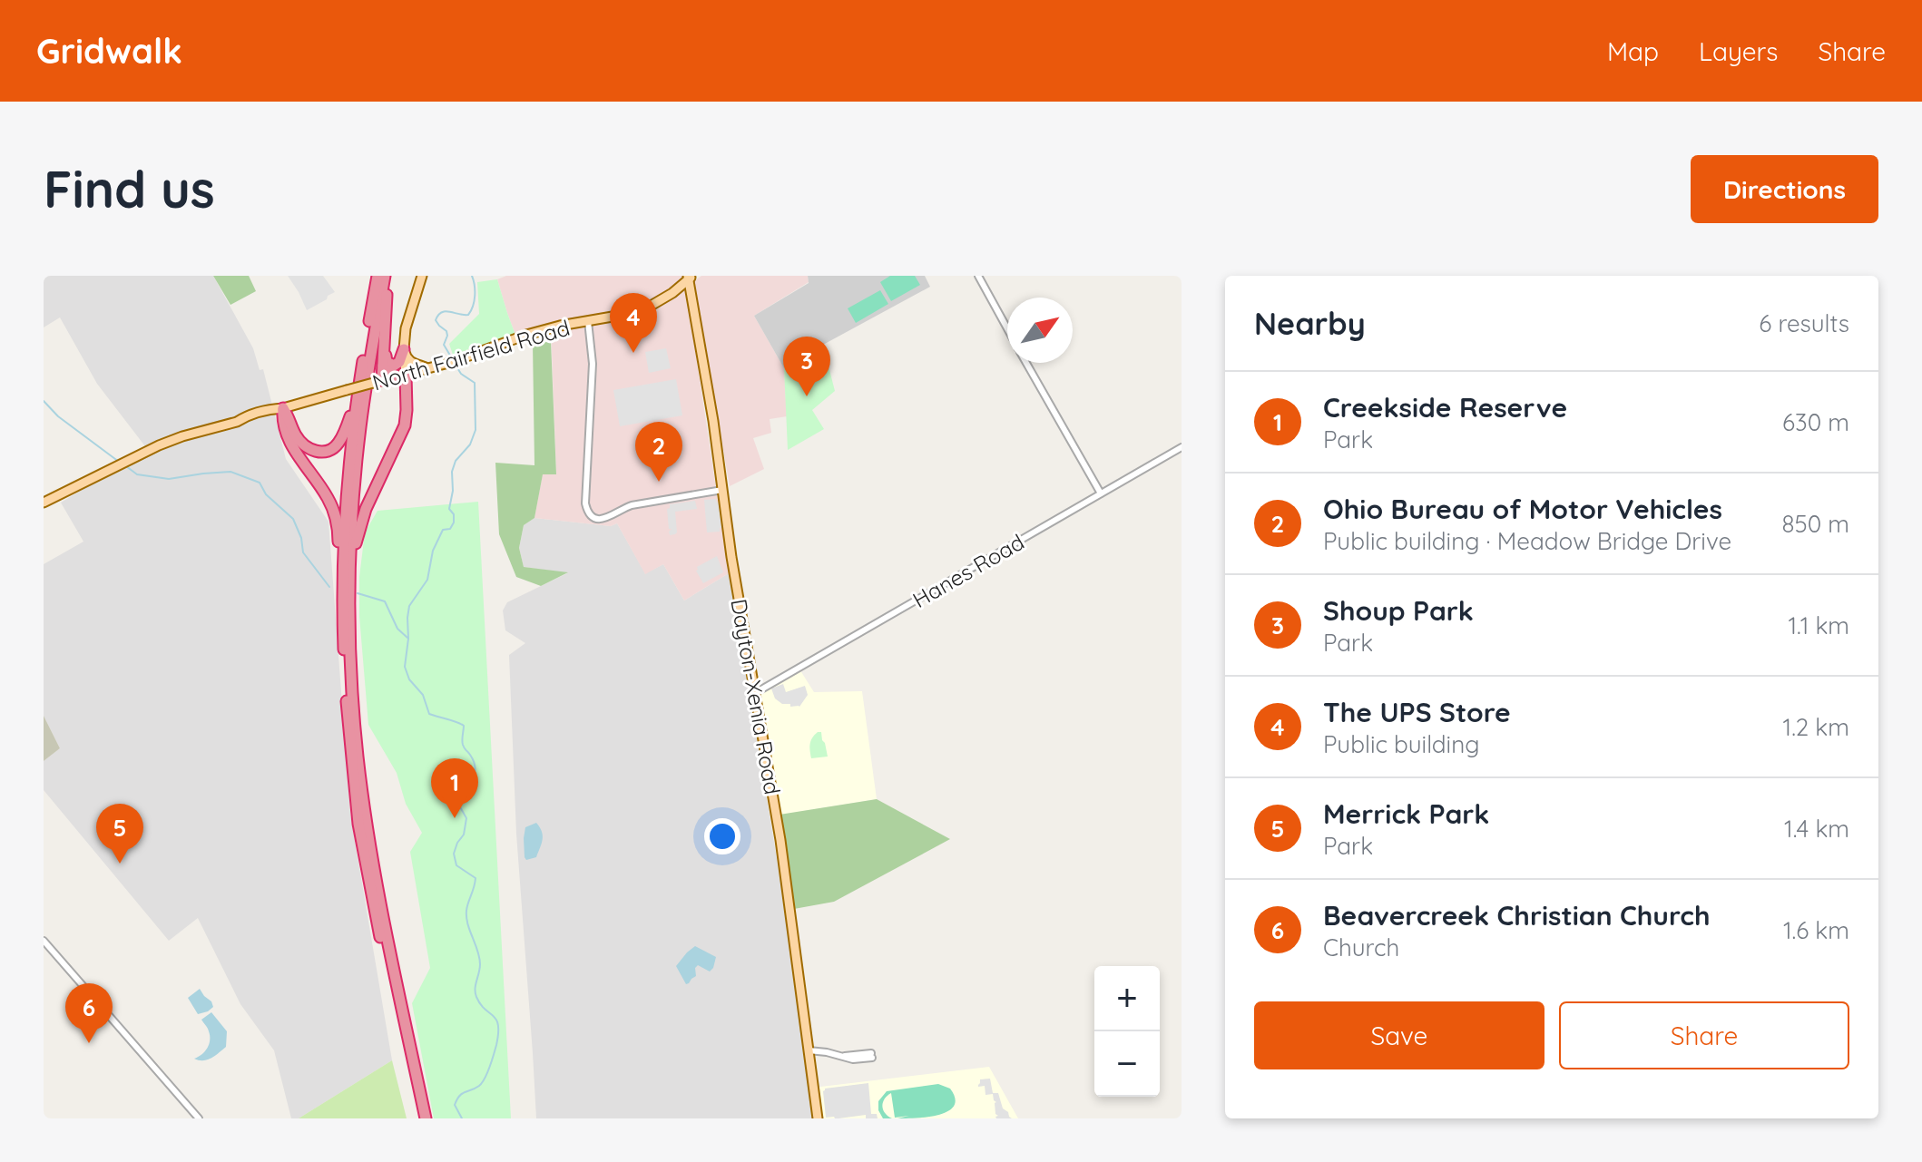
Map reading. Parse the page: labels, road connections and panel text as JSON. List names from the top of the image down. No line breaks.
{"streets":{"main road":["North Fairfield Road","Dayton-Xenia Road"],"street":["Hanes Road"]},"crossings":[["North Fairfield Road","Dayton-Xenia Road"],["Hanes Road","Dayton-Xenia Road"]],"north":"top right","page":{"header":"Gridwalk","nav":["Map","Layers","Share"],"buttons":["Directions",["Save","Share"]],"title":"Find us","heading":["Nearby","6 results"],"pins":["4","3","2","1","5","6"],"list":[{"mark":"1","name":"Creekside Reserve","note":"Park","value":"630 m"},{"mark":"2","name":"Ohio Bureau of Motor Vehicles","note":"Public building · Meadow Bridge Drive","value":"850 m"},{"mark":"3","name":"Shoup Park","note":"Park","value":"1.1 km"},{"mark":"4","name":"The UPS Store","note":"Public building","value":"1.2 km"},{"mark":"5","name":"Merrick Park","note":"Park","value":"1.4 km"},{"mark":"6","name":"Beavercreek Christian Church","note":"Church","value":"1.6 km"}],"map_buttons":["+","−"]}}
